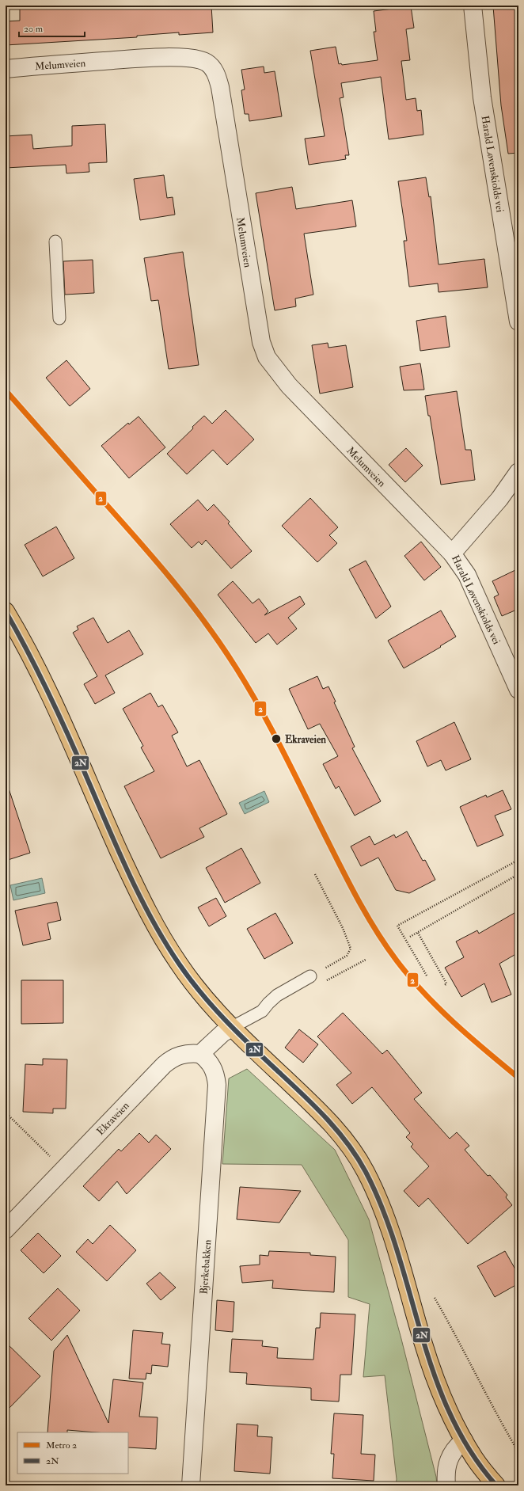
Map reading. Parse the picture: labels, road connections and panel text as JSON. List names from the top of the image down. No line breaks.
{"streets":{"street":["Melumveien","Harald Løvenskiolds vei","Ekraveien","Bjerkebakken"]},"crossings":[["Melumveien","Harald Løvenskiolds vei"],["Ekraveien","Bjerkebakken"]],"places":["Ekraveien"],"lines":["metro line 2","transit line 2N"],"legend":["Metro 2","2N"],"scale_bar":"20 m"}
